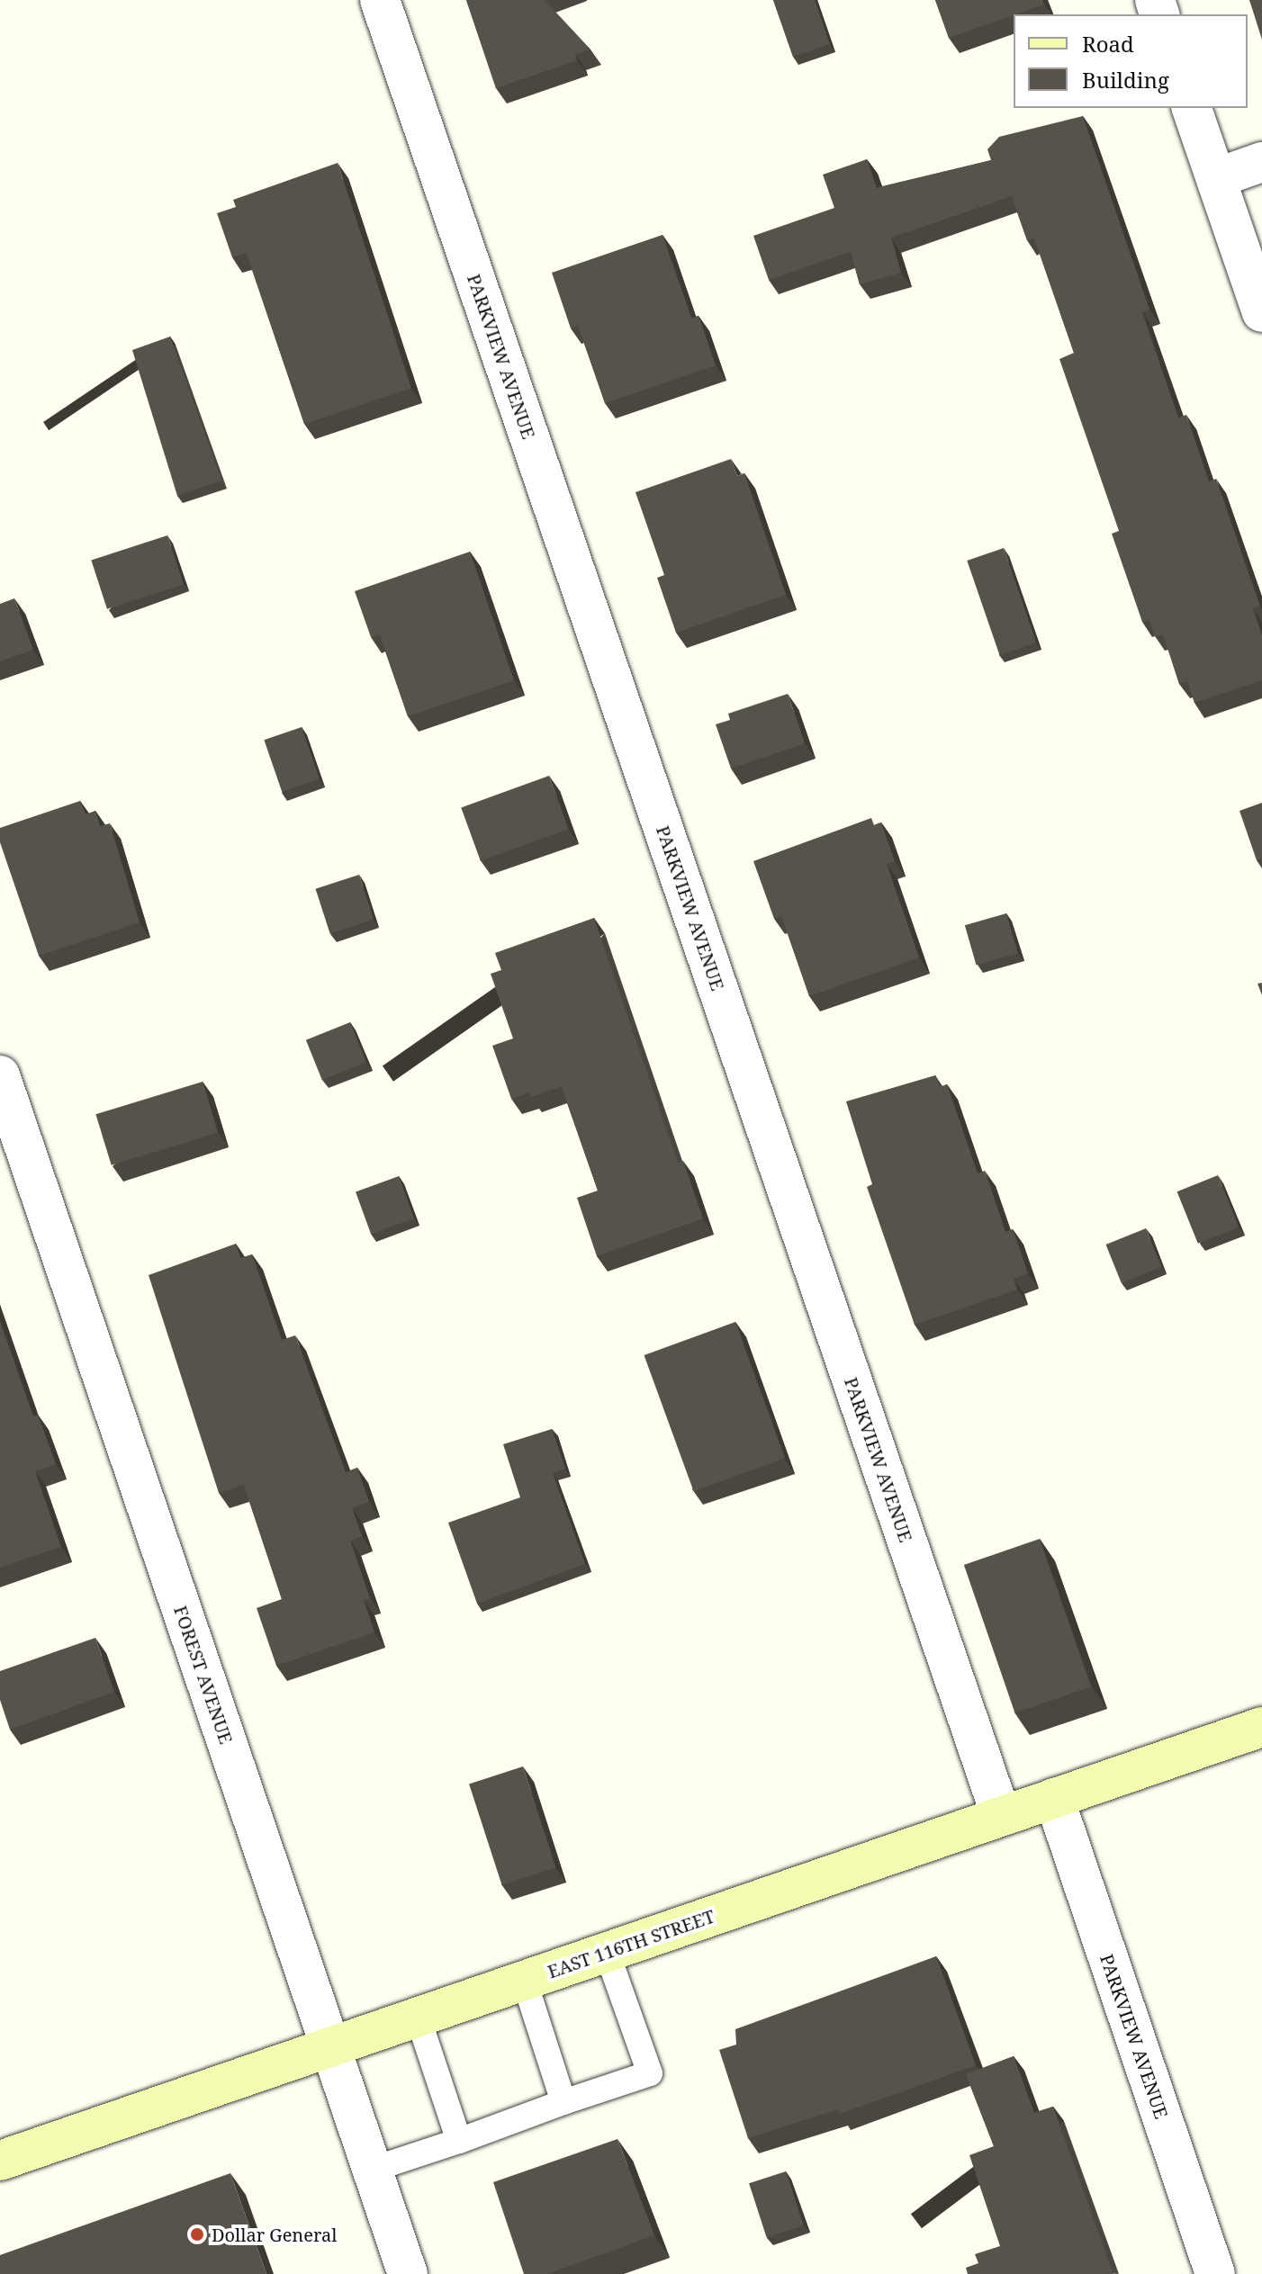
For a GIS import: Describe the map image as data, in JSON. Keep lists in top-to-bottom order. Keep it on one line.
{"streets":{"main road":["EAST 116TH STREET"],"street":["PARKVIEW AVENUE","FOREST AVENUE"]},"crossings":[["PARKVIEW AVENUE","EAST 116TH STREET"],["FOREST AVENUE","EAST 116TH STREET"]],"places":["Dollar General"],"legend":["Road","Building"]}
